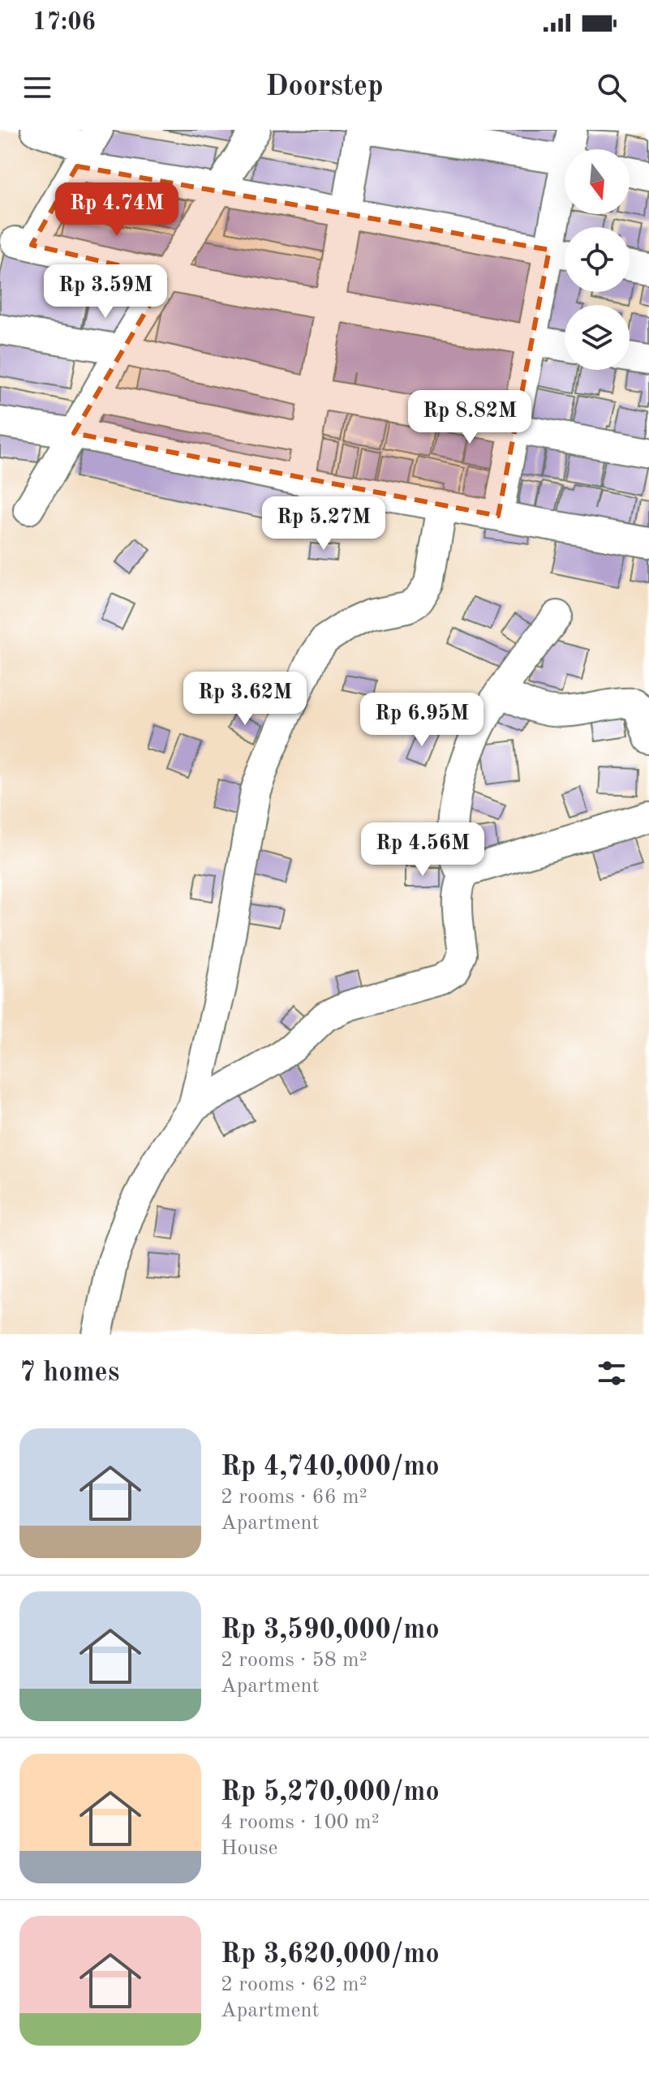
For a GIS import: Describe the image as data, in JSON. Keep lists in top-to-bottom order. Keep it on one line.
{"north":"bottom","page":{"status":"17:06","header":"Doorstep","price":["Rp 4.74M","Rp 3.59M","Rp 8.82M","Rp 5.27M","Rp 3.62M","Rp 6.95M","Rp 4.56M"],"heading":"7 homes","list":[{"name":"Rp 4,740,000/mo","note":"2 rooms · 66 m² · Apartment"},{"name":"Rp 3,590,000/mo","note":"2 rooms · 58 m² · Apartment"},{"name":"Rp 5,270,000/mo","note":"4 rooms · 100 m² · House"},{"name":"Rp 3,620,000/mo","note":"2 rooms · 62 m² · Apartment"}]}}
